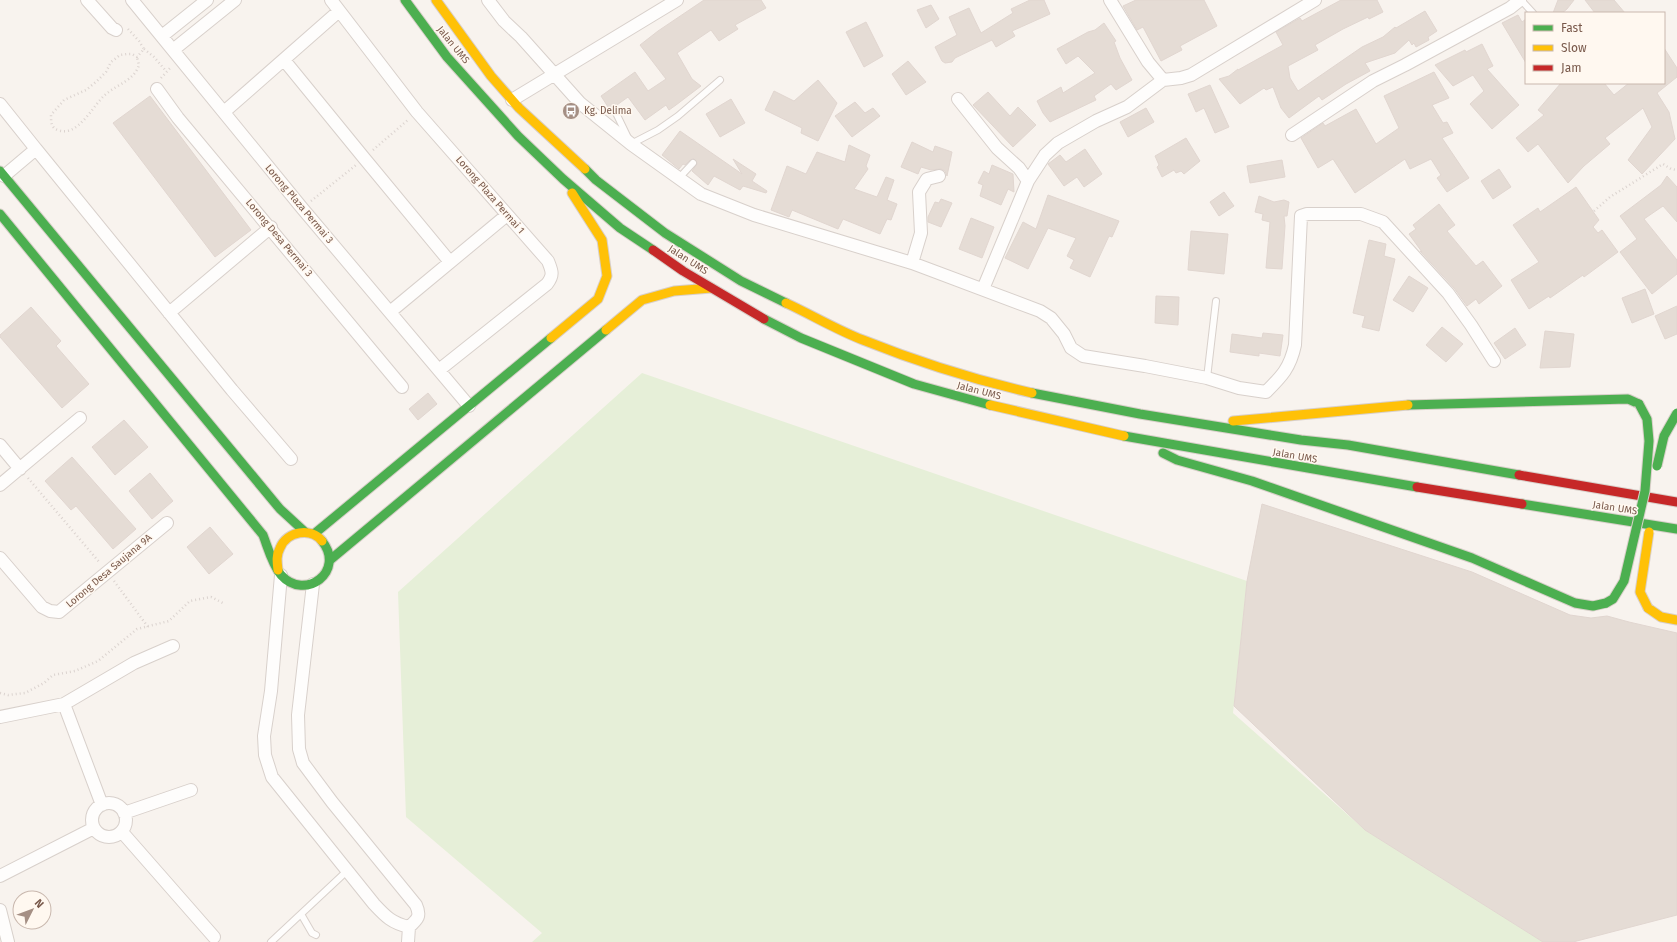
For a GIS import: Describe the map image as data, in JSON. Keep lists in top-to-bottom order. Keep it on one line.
{"streets":{"main road":["Jalan UMS"],"street":["Lorong Plaza Permai 1","Lorong Plaza Permai 3","Lorong Desa Permai 3","Lorong Desa Saujana 9A"]},"crossings":[["Lorong Plaza Permai 1","Lorong Plaza Permai 3"]],"places":{"bus stop":["Kg. Delima"]},"legend":["Fast","Slow","Jam"],"north":"top right"}
